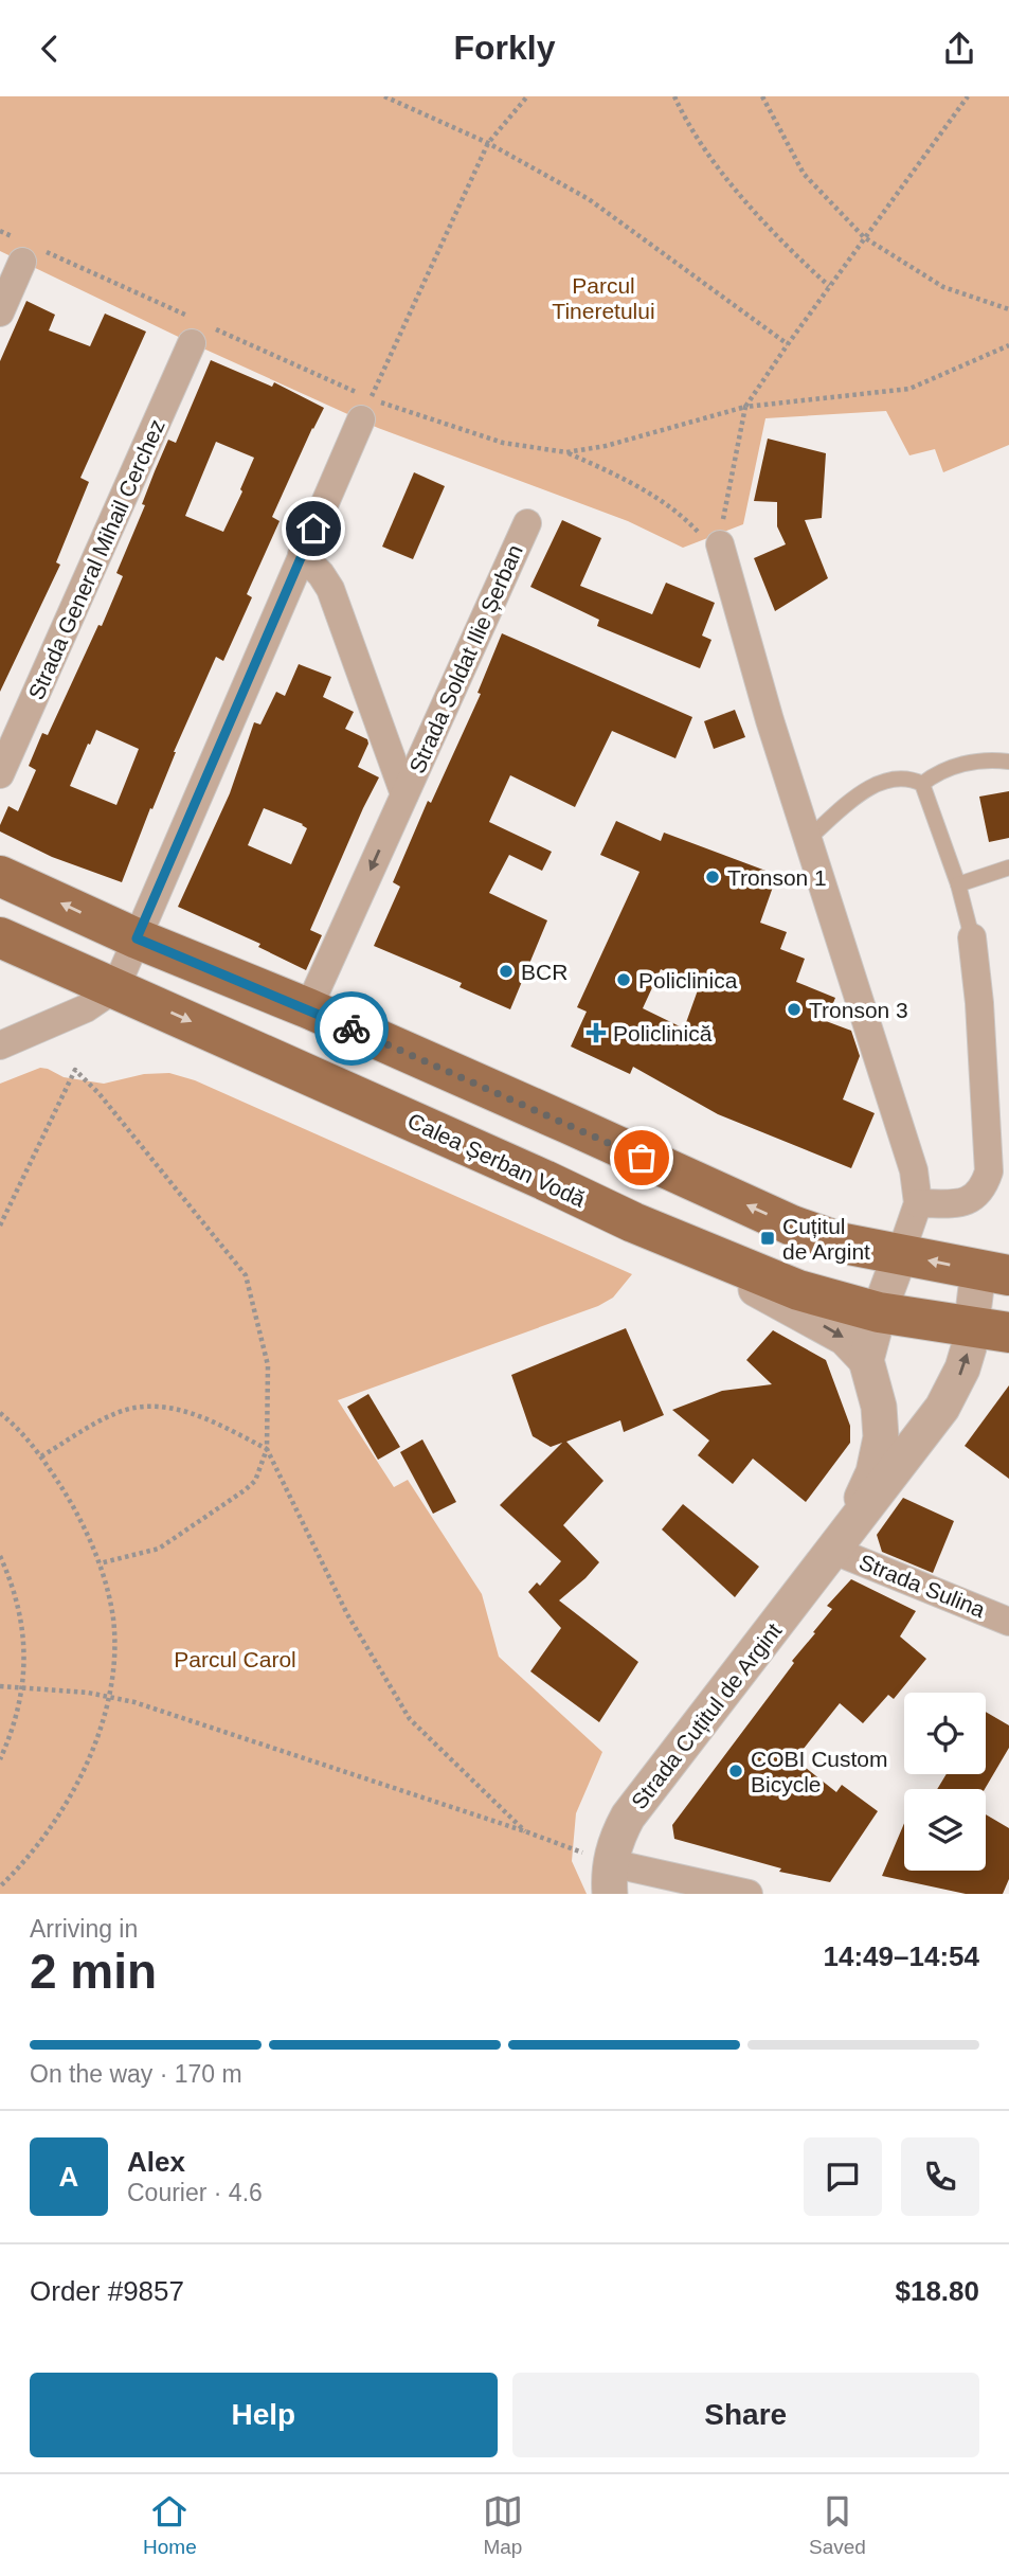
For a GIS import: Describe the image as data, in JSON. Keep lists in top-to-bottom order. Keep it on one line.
{"streets":{"main road":["Calea Șerban Vodă"],"street":["Strada General Mihail Cerchez","Strada Soldat Ilie Șerban","Strada Sulina","Strada Cuțitul de Argint"]},"crossings":[["Calea Șerban Vodă","Strada Cuțitul de Argint"],["Strada Sulina","Strada Cuțitul de Argint"]],"parks":["Parcul Tineretului","Parcul Carol"],"places":{"other":["Tronson 1","BCR","Policlinica","Tronson 3","COBI Custom Bicycle"],"health":["Policlinică"],"transit":["Cuțitul de Argint"]},"page":{"header":"Forkly","heading":["2 min","Arriving in","14:49–14:54"],"panel":["Alex","Courier · 4.6","Order #9857","$18.80"],"bar":"On the way · 170 m","round":"A","buttons":["Help","Share"],"tabs":["Home","Map","Saved"]}}
